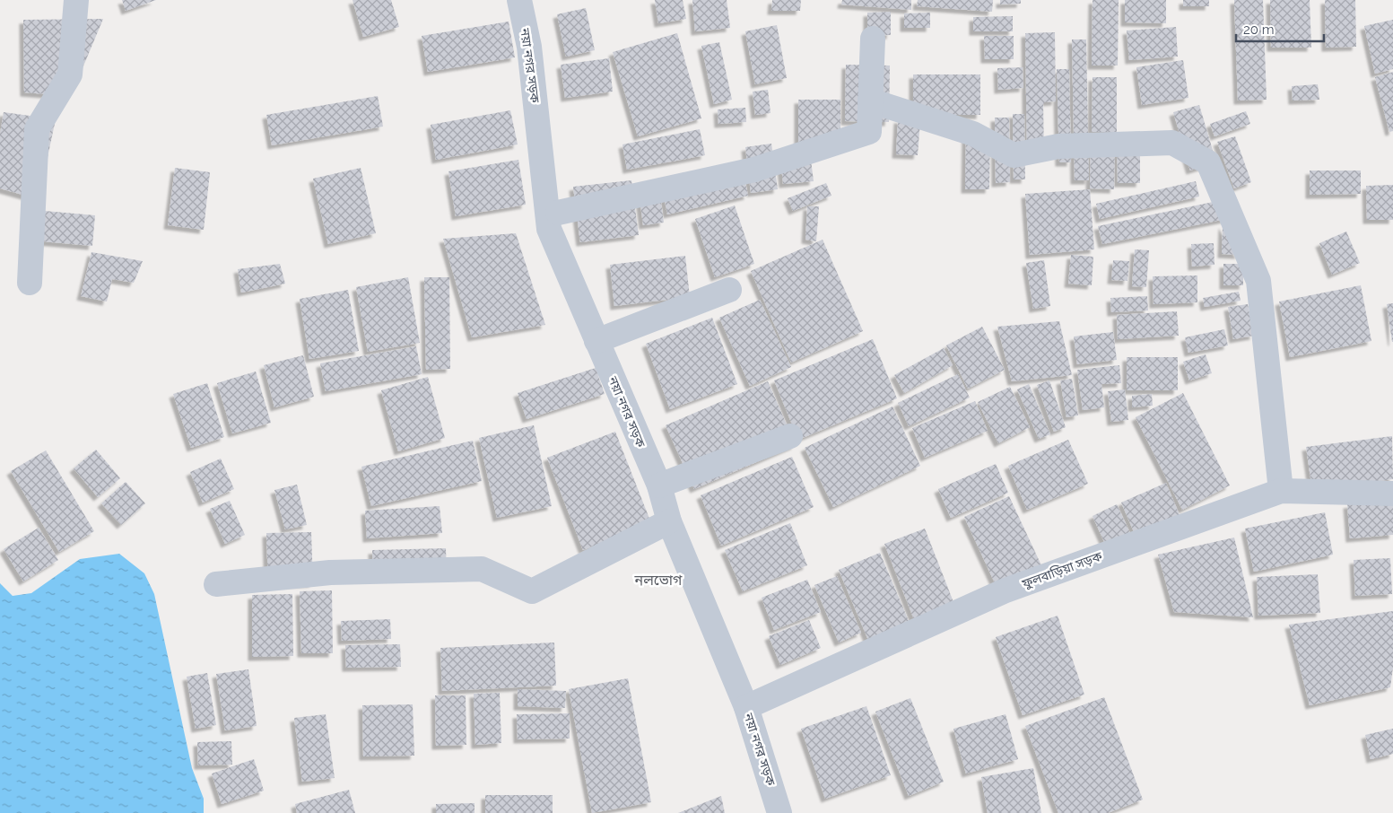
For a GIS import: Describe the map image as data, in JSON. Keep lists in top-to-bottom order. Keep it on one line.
{"streets":{"street":["নয়া নগর সড়ক","ফুলবাড়িয়া সড়ক"]},"crossings":[["নয়া নগর সড়ক","ফুলবাড়িয়া সড়ক"]],"districts":["নলভোগ"],"scale_bar":"20 m"}
